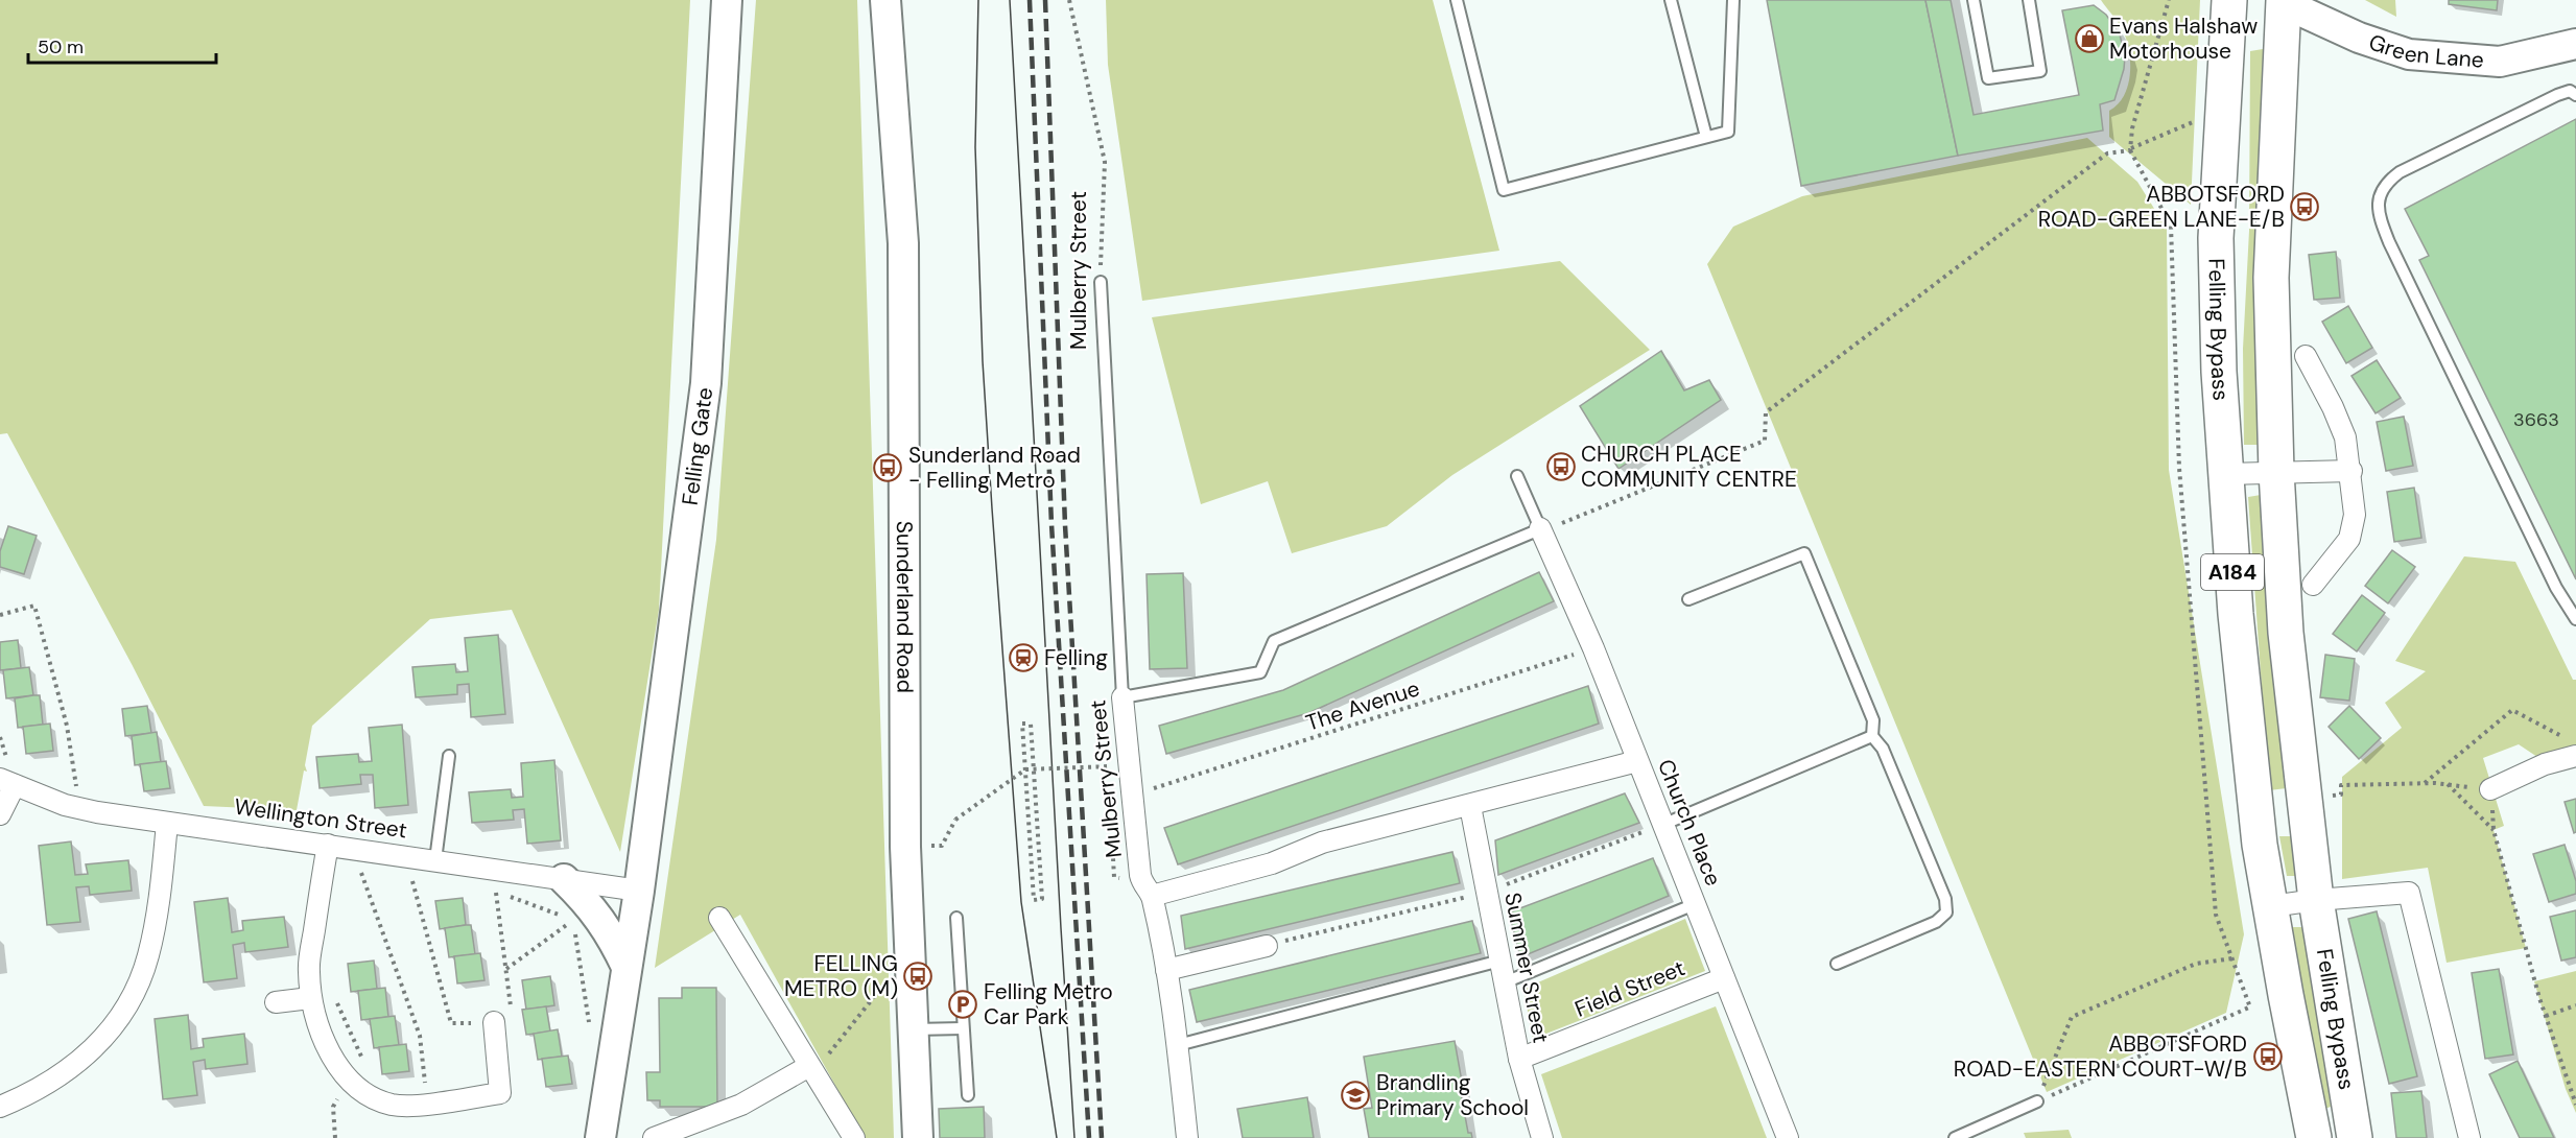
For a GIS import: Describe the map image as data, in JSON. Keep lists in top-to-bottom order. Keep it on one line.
{"streets":{"highway":["Felling Bypass","A184"],"street":["Green Lane","Mulberry Street","Felling Gate","Sunderland Road","Wellington Street","Church Place","Summer Street","Field Street"],"path":["The Avenue"]},"crossings":[["Green Lane","Felling Bypass"],["Felling Gate","Wellington Street"],["The Avenue","Church Place"],["Church Place","Field Street"],["Summer Street","Field Street"]],"places":{"shop":["Evans Halshaw Motorhouse"],"bus stop":["ABBOTSFORD ROAD-GREEN LANE-E/B","CHURCH PLACE COMMUNITY CENTRE","Sunderland Road - Felling Metro","FELLING METRO (M)","ABBOTSFORD ROAD-EASTERN COURT-W/B"],"station":["Felling"],"parking":["Felling Metro Car Park"],"school or university":["Brandling Primary School"]},"house_numbers":["3663"],"scale_bar":"50 m"}
